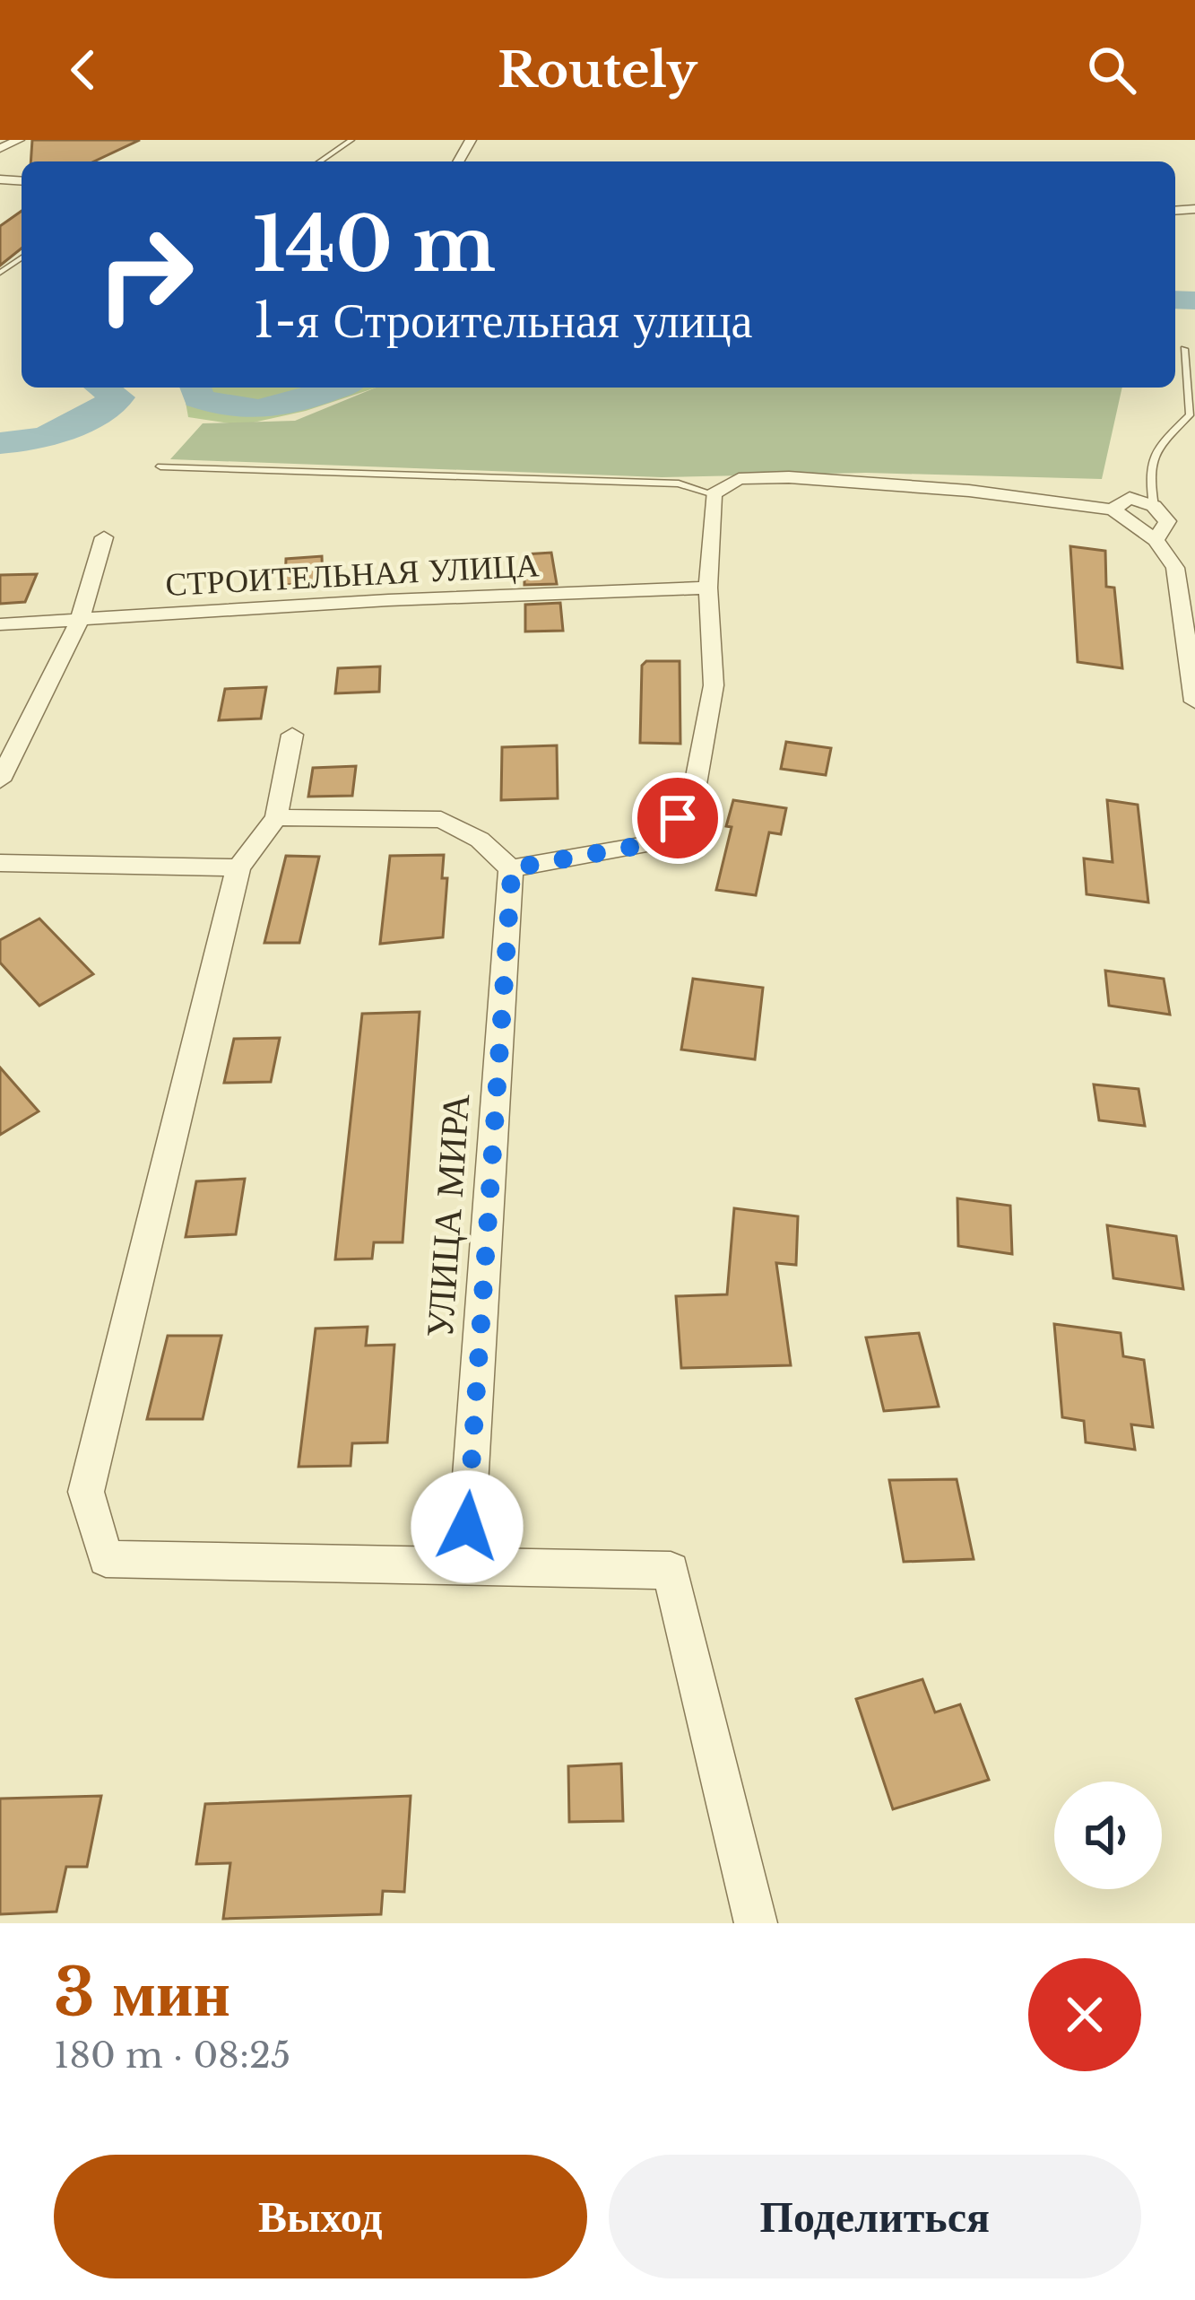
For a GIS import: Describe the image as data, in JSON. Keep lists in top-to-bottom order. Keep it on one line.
{"streets":{"street":["СТРОИТЕЛЬНАЯ УЛИЦА","УЛИЦА МИРА"]},"page":{"header":"Routely","turn":["140 m","1-я Строительная улица"],"heading":["3 мин","180 m · 08:25"],"buttons":["Выход","Поделиться"]}}
